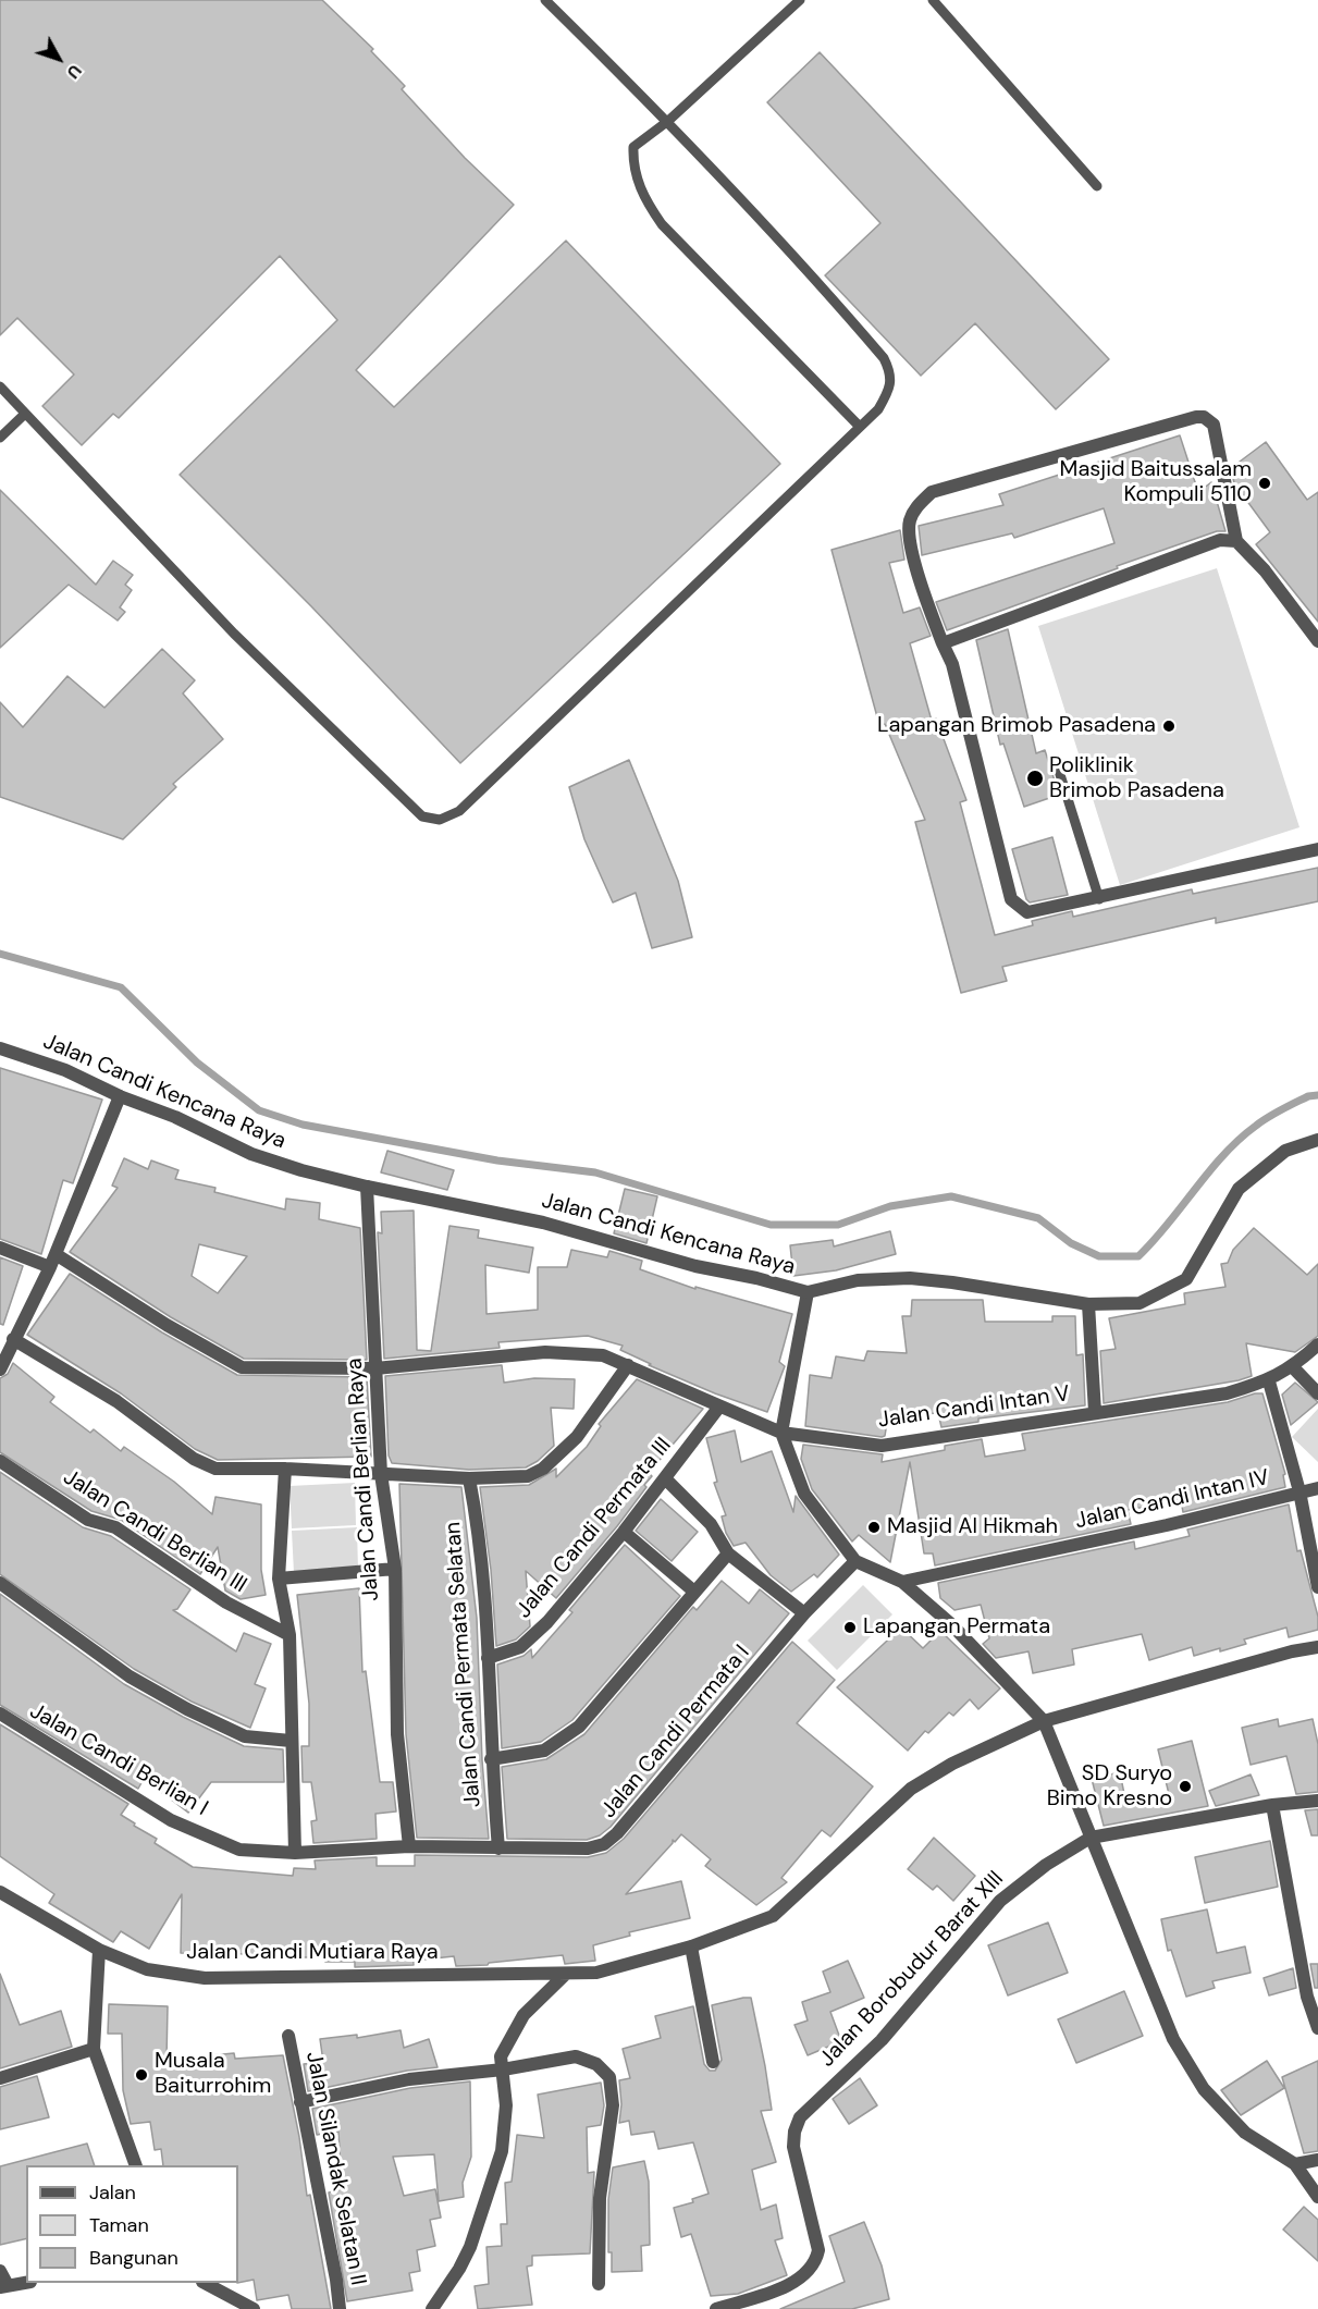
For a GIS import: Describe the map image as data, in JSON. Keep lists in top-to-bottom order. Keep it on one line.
{"streets":{"street":["Jalan Candi Kencana Raya","Jalan Candi Intan V","Jalan Candi Berlian Raya","Jalan Candi Intan IV","Jalan Candi Permata III","Jalan Candi Berlian III","Jalan Candi Permata Selatan","Jalan Candi Permata I","Jalan Candi Berlian I","Jalan Candi Mutiara Raya","Jalan Borobudur Barat XIII","Jalan Silandak Selatan II"]},"crossings":[["Jalan Candi Kencana Raya","Jalan Candi Intan V"],["Jalan Candi Kencana Raya","Jalan Candi Berlian Raya"],["Jalan Candi Intan V","Jalan Candi Berlian Raya"],["Jalan Candi Intan V","Jalan Candi Permata III"],["Jalan Candi Berlian Raya","Jalan Candi Permata I"],["Jalan Candi Permata III","Jalan Candi Permata Selatan"],["Jalan Candi Permata Selatan","Jalan Candi Permata I"],["Jalan Candi Permata I","Jalan Candi Berlian I"]],"places":["Masjid Baitussalam Kompuli 5110","Lapangan Brimob Pasadena","Poliklinik Brimob Pasadena","Masjid Al Hikmah","Lapangan Permata","SD Suryo Bimo Kresno","Musala Baiturrohim"],"legend":["Jalan","Taman","Bangunan"],"north":"bottom right"}
